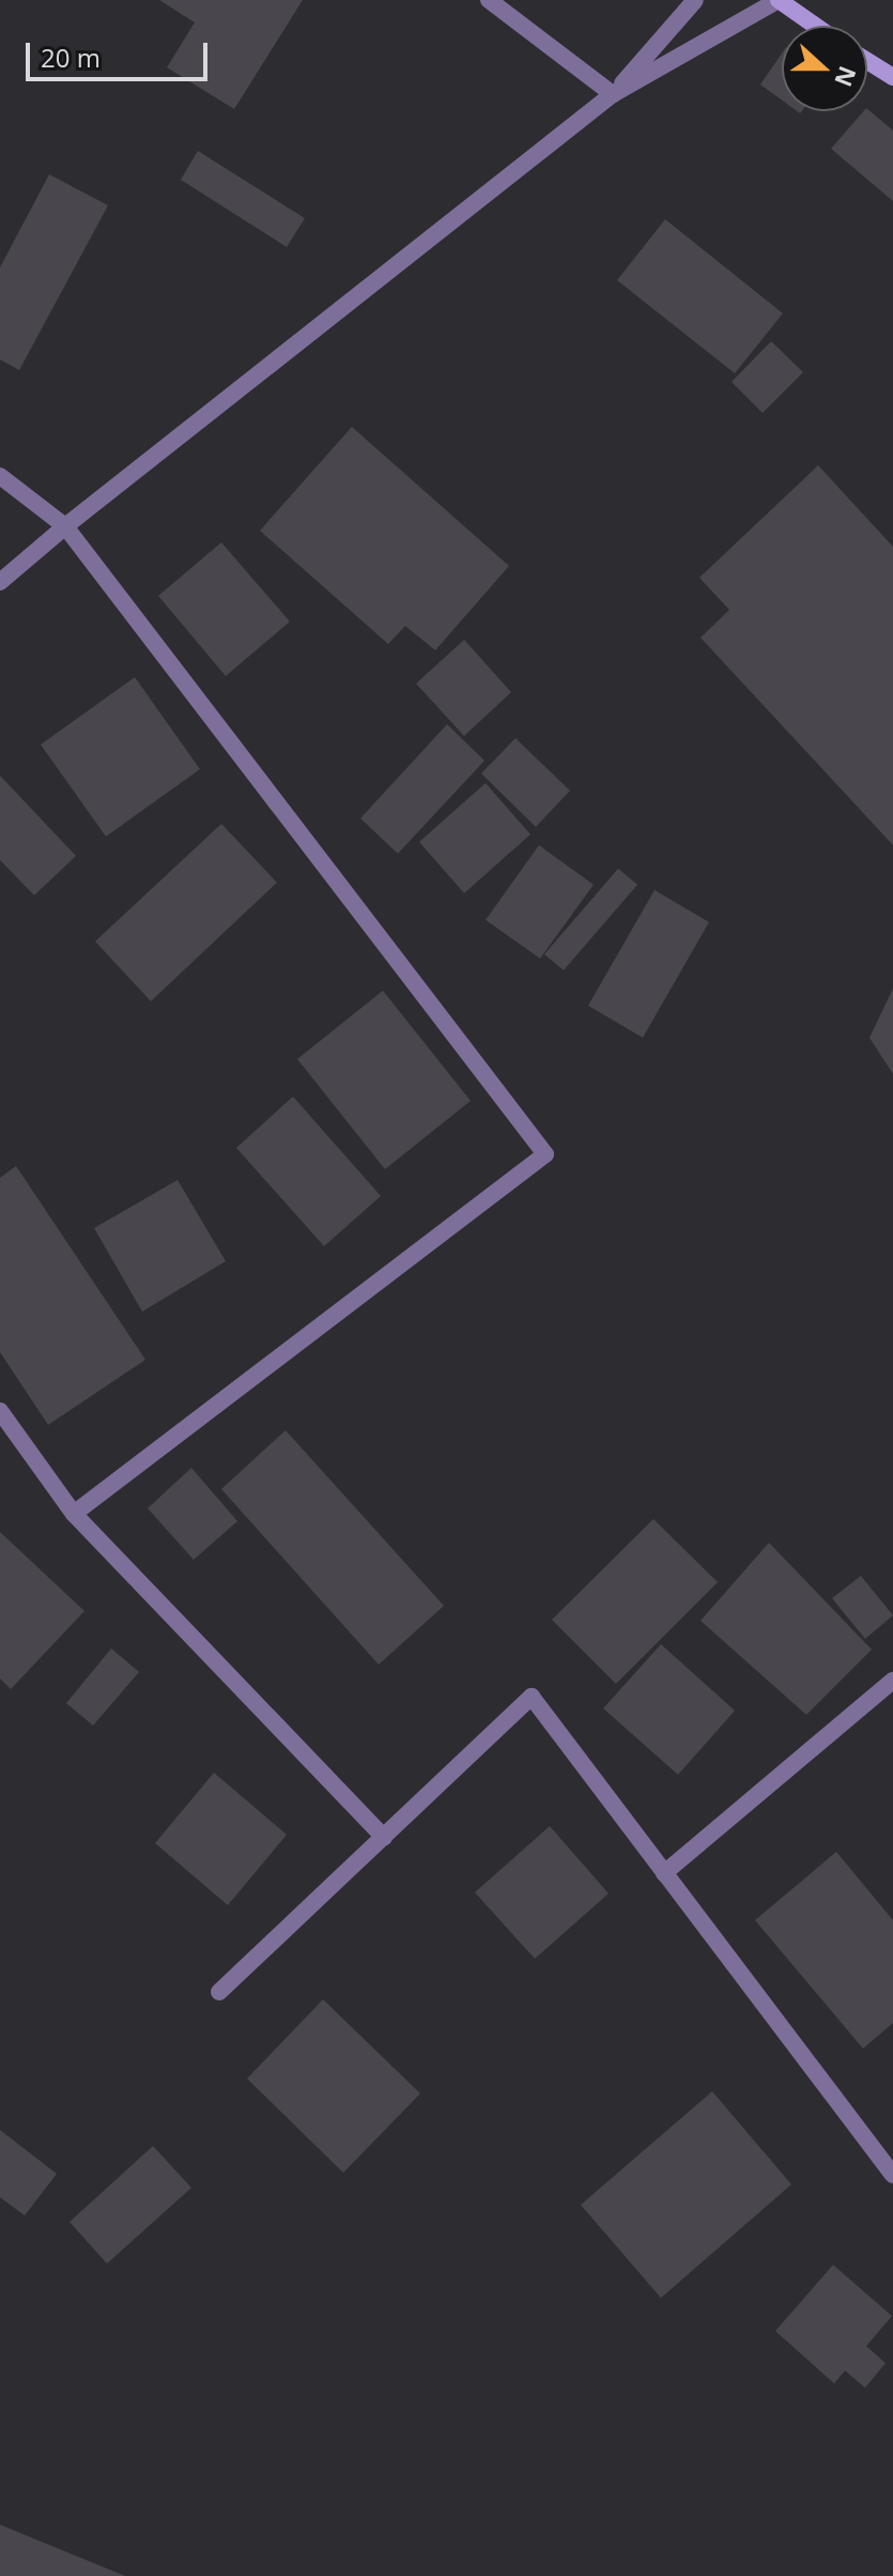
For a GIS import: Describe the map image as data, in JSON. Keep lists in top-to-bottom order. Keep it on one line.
{"scale_bar":"20 m","north":"right"}
